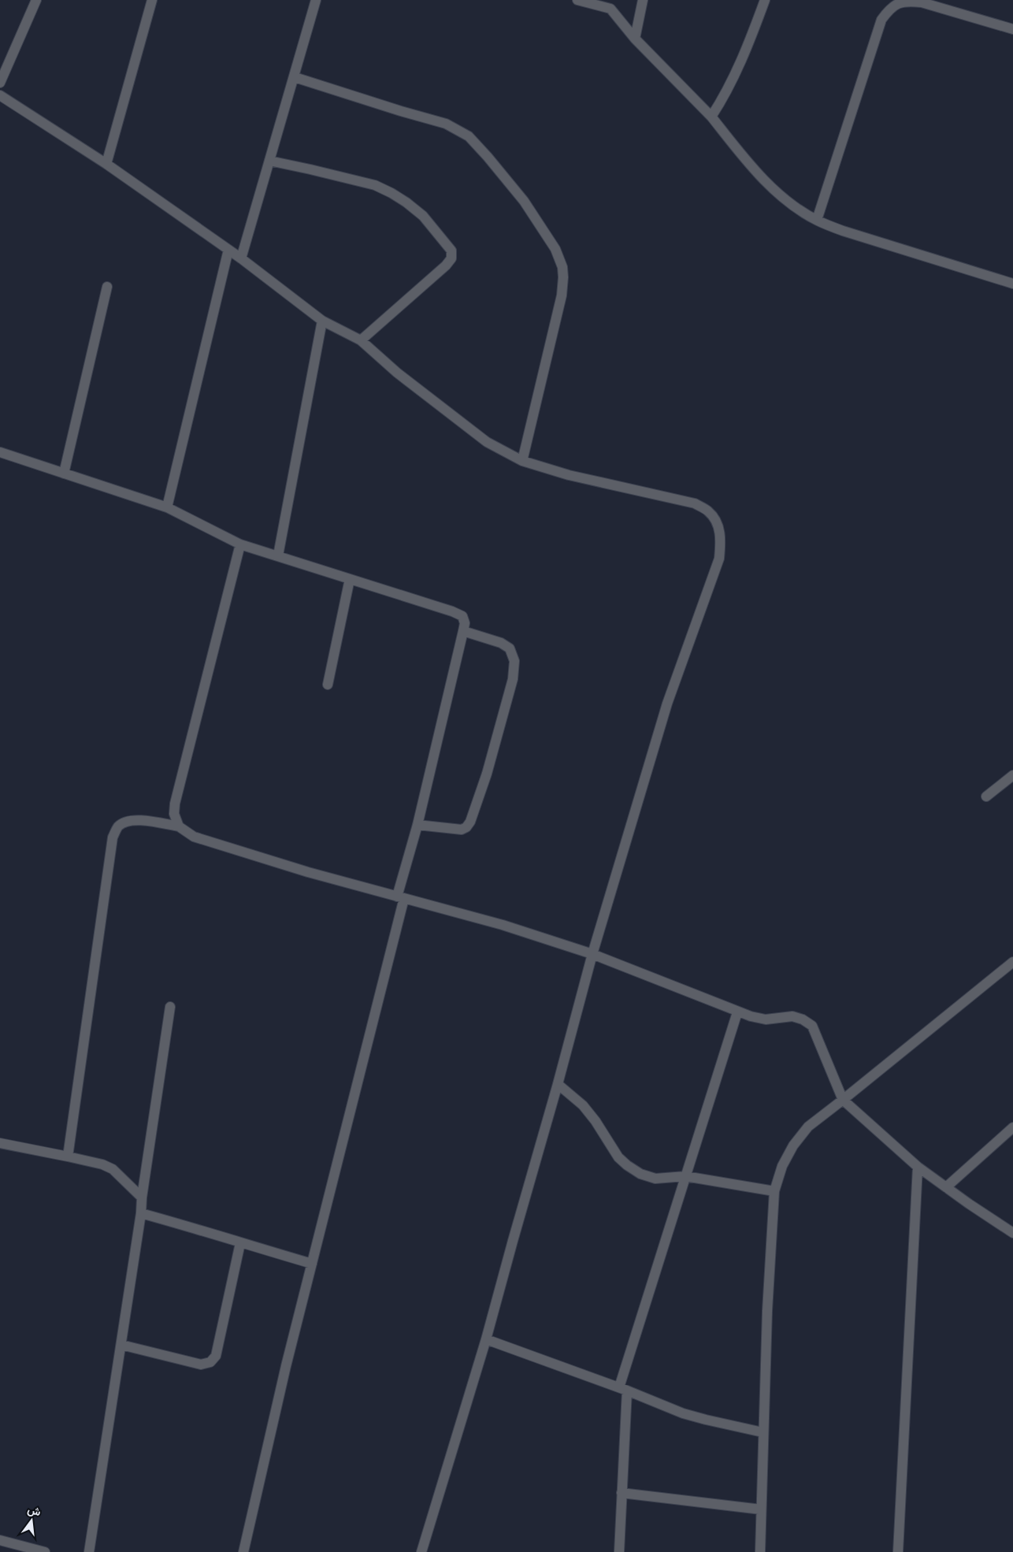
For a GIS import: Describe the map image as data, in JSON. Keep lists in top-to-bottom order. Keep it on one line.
{"north":"top"}
